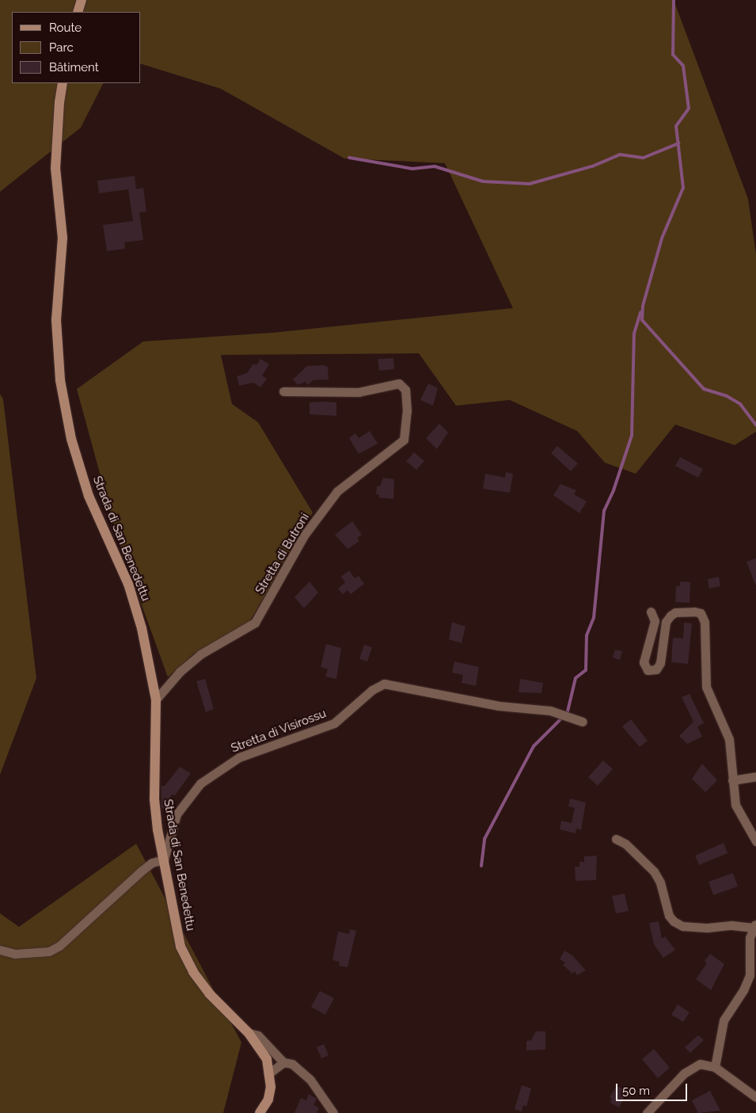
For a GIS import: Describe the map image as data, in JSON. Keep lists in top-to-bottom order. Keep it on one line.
{"streets":{"street":["Strada di San Benedettu","Stretta di Butroni","Stretta di Visirossu"]},"crossings":[["Strada di San Benedettu","Stretta di Butroni"],["Strada di San Benedettu","Stretta di Visirossu"]],"legend":["Route","Parc","Bâtiment"],"scale_bar":"50 m"}
